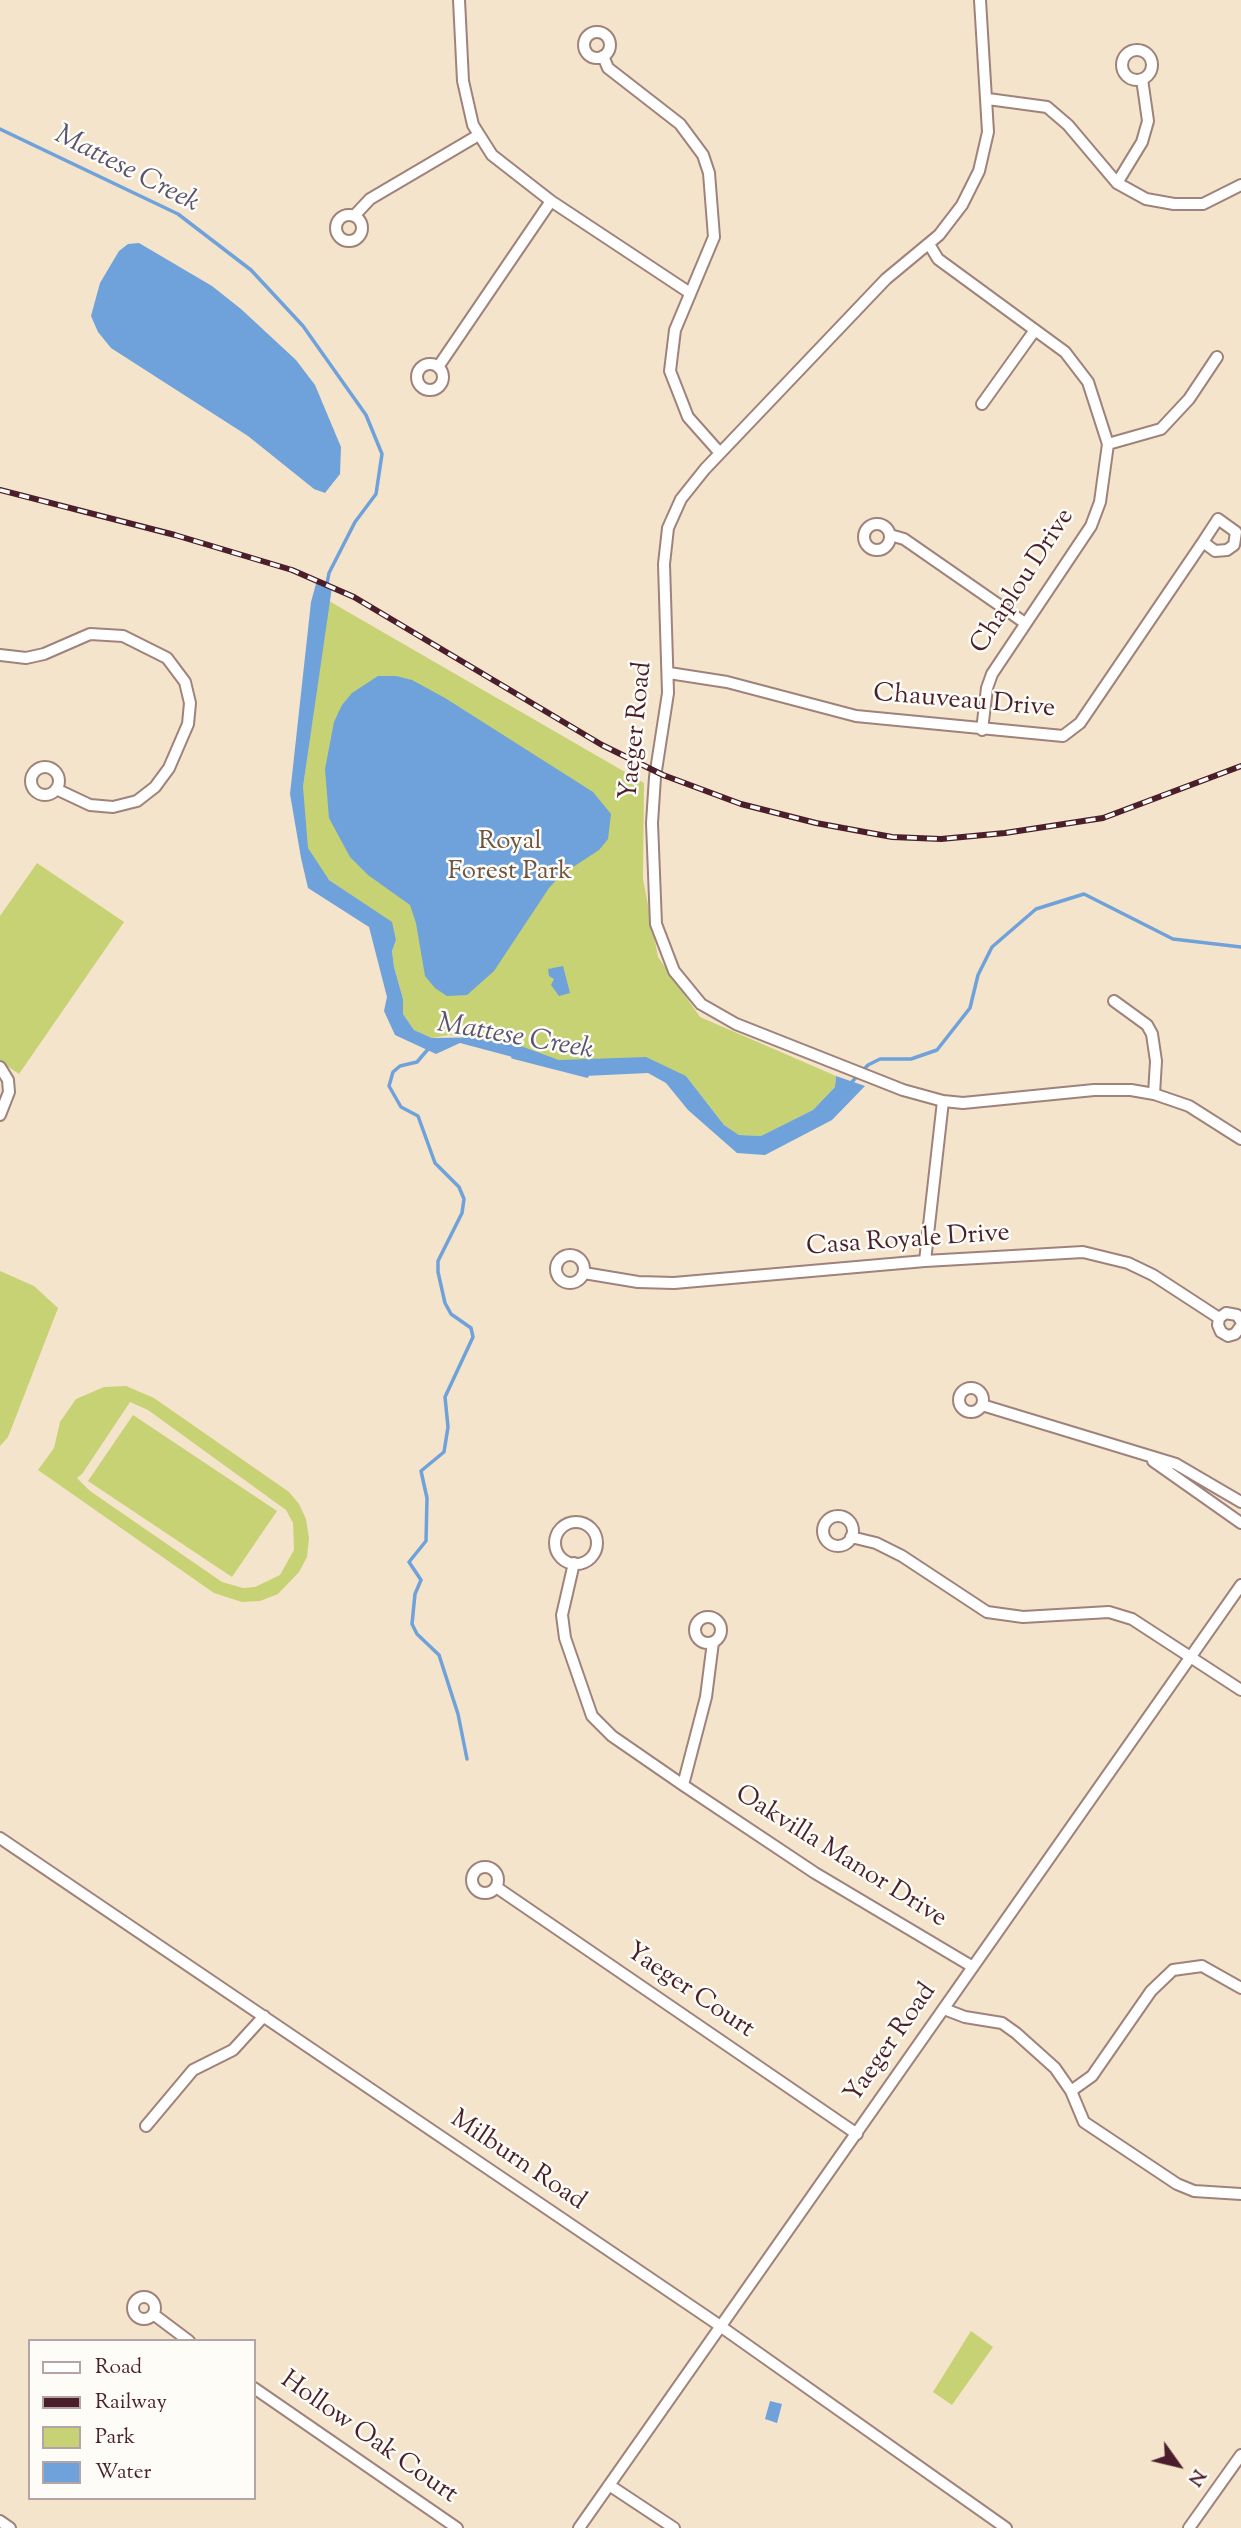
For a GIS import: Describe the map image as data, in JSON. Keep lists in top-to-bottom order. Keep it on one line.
{"streets":{"street":["Chaplou Drive","Chauveau Drive","Yaeger Road","Casa Royale Drive","Oakvilla Manor Drive","Yaeger Court","Milburn Road","Hollow Oak Court"]},"crossings":[["Chaplou Drive","Chauveau Drive"],["Chaplou Drive","Yaeger Road"],["Chauveau Drive","Yaeger Road"],["Yaeger Road","Oakvilla Manor Drive"],["Yaeger Road","Yaeger Court"],["Yaeger Road","Milburn Road"]],"water":["Mattese Creek"],"parks":["Royal Forest Park"],"legend":["Road","Railway","Park","Water"],"north":"bottom right"}
